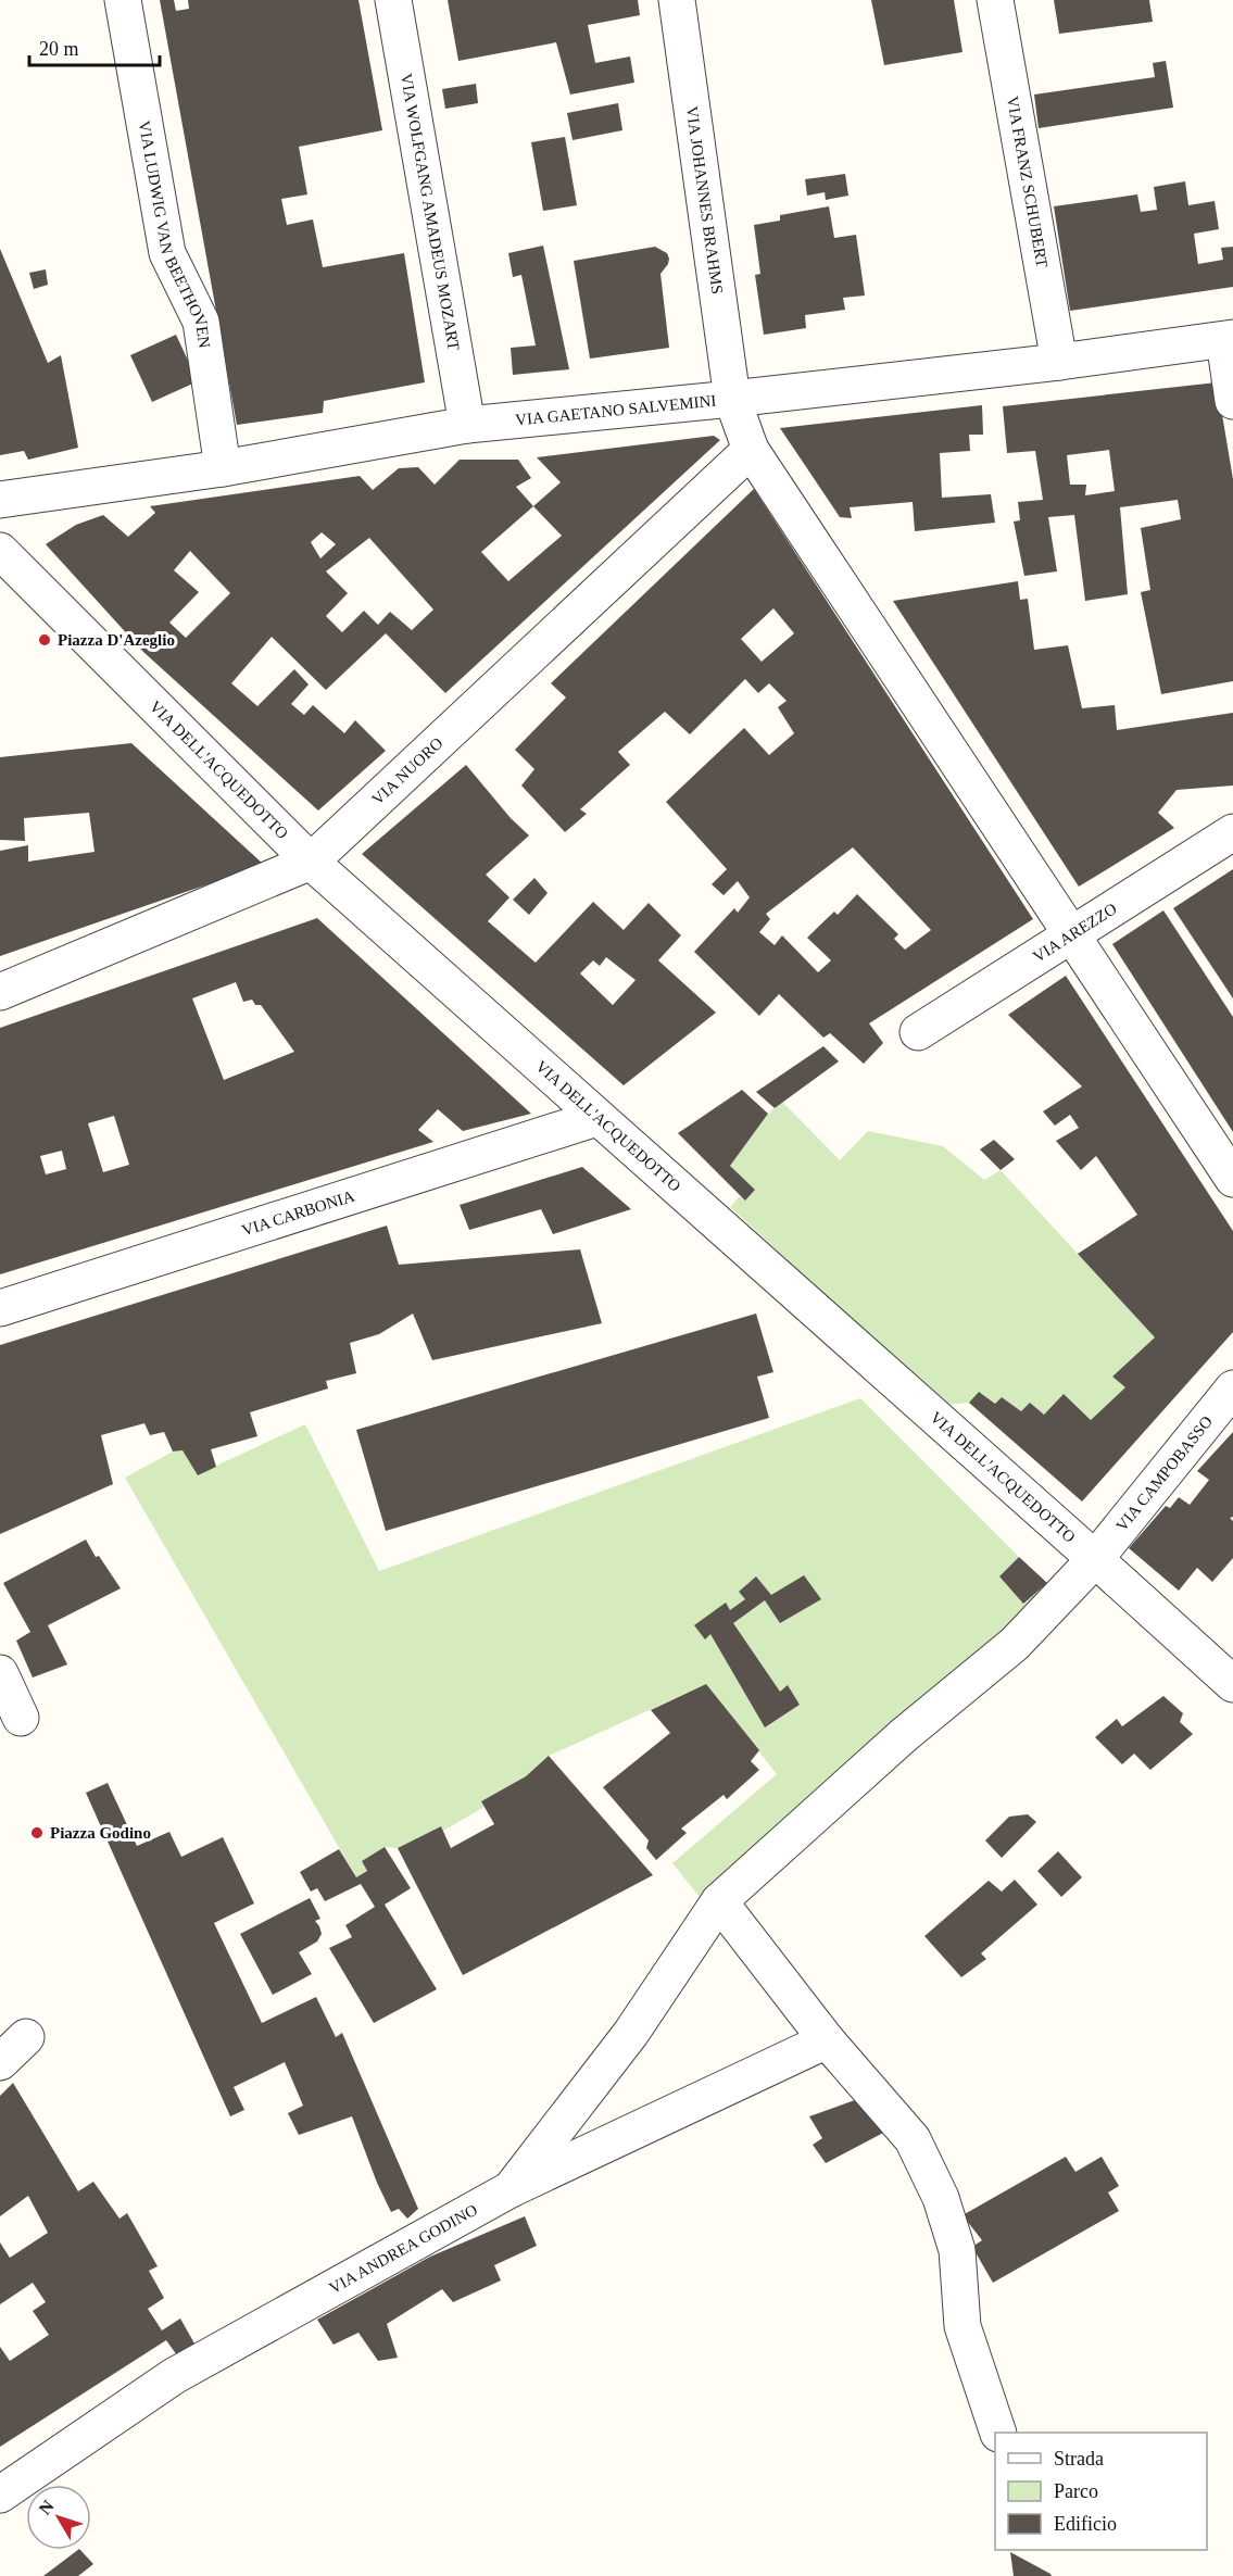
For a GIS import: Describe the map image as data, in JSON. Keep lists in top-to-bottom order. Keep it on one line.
{"streets":{"street":["VIA FRANZ SCHUBERT","VIA JOHANNES BRAHMS","VIA WOLFGANG AMADEUS MOZART","VIA LUDWIG VAN BEETHOVEN","VIA GAETANO SALVEMINI","VIA DELL'ACQUEDOTTO","VIA NUORO","VIA AREZZO","VIA CARBONIA","VIA CAMPOBASSO","VIA ANDREA GODINO"]},"crossings":[["VIA FRANZ SCHUBERT","VIA GAETANO SALVEMINI"],["VIA JOHANNES BRAHMS","VIA GAETANO SALVEMINI"],["VIA JOHANNES BRAHMS","VIA NUORO"],["VIA JOHANNES BRAHMS","VIA AREZZO"],["VIA WOLFGANG AMADEUS MOZART","VIA GAETANO SALVEMINI"],["VIA LUDWIG VAN BEETHOVEN","VIA GAETANO SALVEMINI"],["VIA DELL'ACQUEDOTTO","VIA NUORO"],["VIA DELL'ACQUEDOTTO","VIA CARBONIA"],["VIA DELL'ACQUEDOTTO","VIA CAMPOBASSO"],["VIA CAMPOBASSO","VIA ANDREA GODINO"]],"places":["Piazza D'Azeglio","Piazza Godino"],"legend":["Strada","Parco","Edificio"],"scale_bar":"20 m","north":"top left"}
